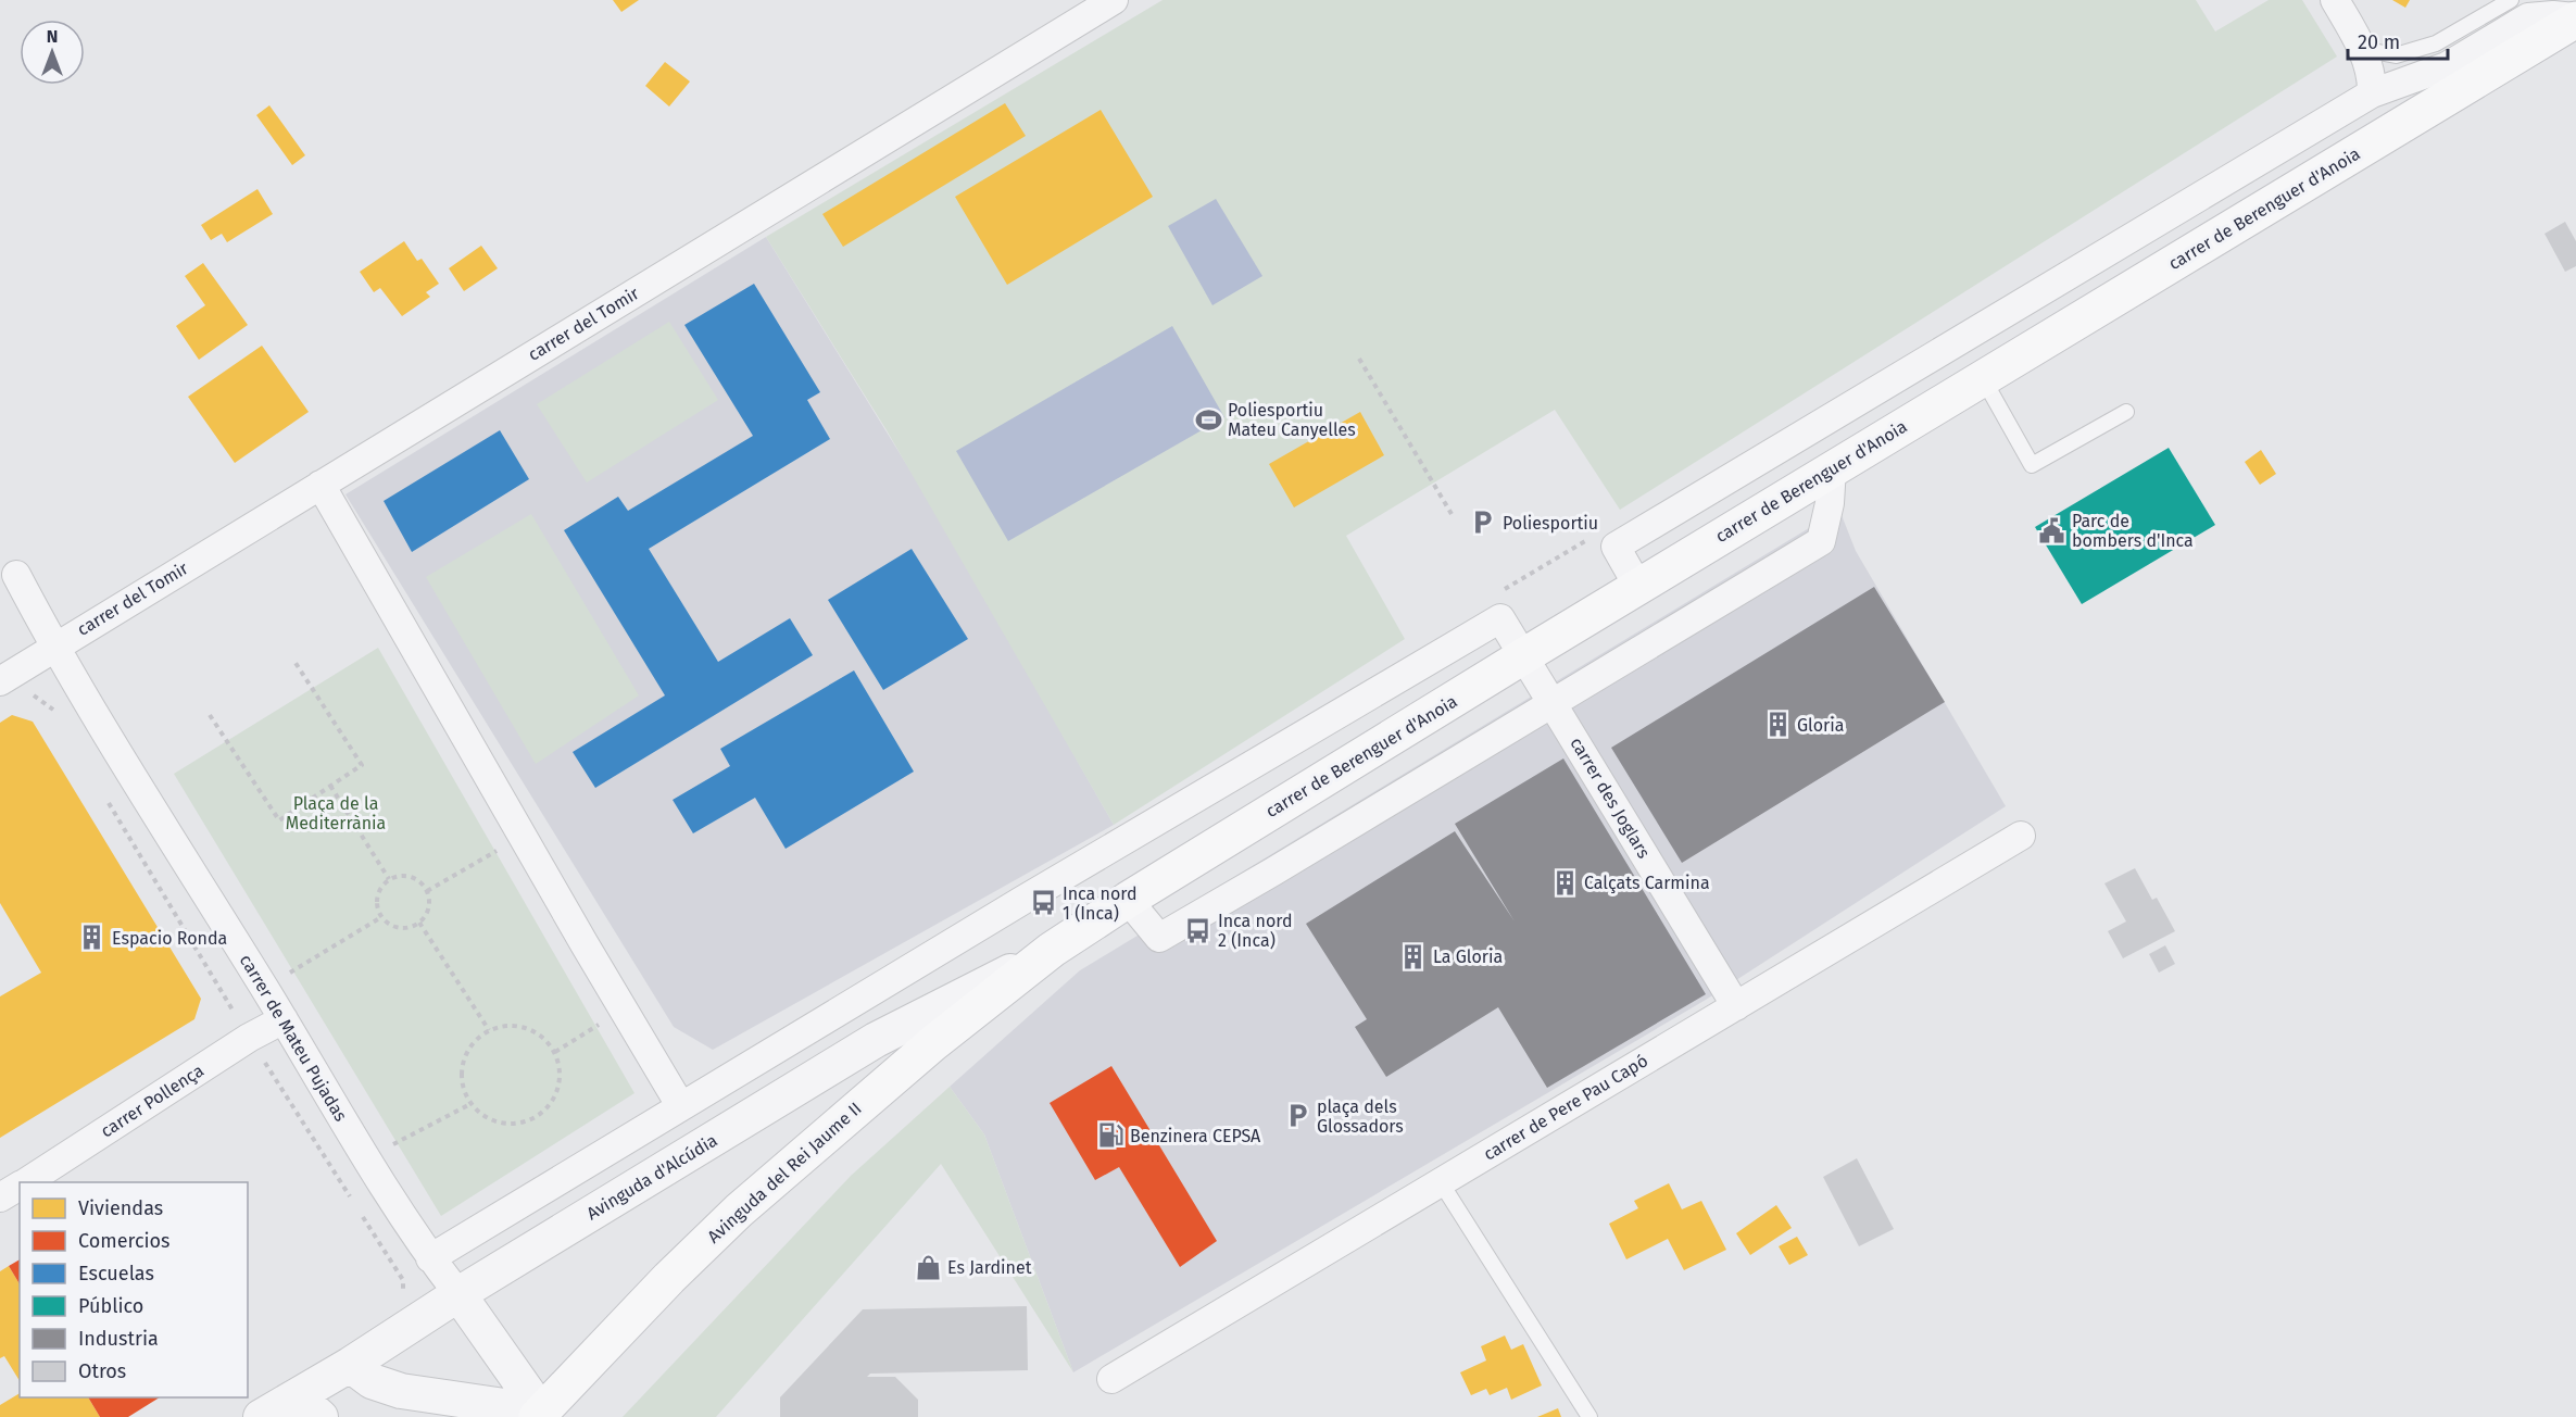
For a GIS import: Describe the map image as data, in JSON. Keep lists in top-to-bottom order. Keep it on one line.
{"streets":{"main road":["carrer de Berenguer d'Anoia","Avinguda del Rei Jaume II"],"street":["carrer del Tomir","carrer des Joglars","carrer de Mateu Pujadas","carrer Pollença","carrer de Pere Pau Capó","Avinguda d'Alcúdia"]},"crossings":[["carrer de Berenguer d'Anoia","carrer des Joglars"],["carrer de Berenguer d'Anoia","Avinguda del Rei Jaume II"],["carrer de Berenguer d'Anoia","Avinguda d'Alcúdia"],["carrer del Tomir","carrer de Mateu Pujadas"],["carrer des Joglars","carrer de Pere Pau Capó"],["carrer de Mateu Pujadas","carrer Pollença"],["carrer de Mateu Pujadas","Avinguda d'Alcúdia"],["Avinguda del Rei Jaume II","Avinguda d'Alcúdia"]],"parks":["Plaça de la Mediterrània"],"places":{"sports":["Poliesportiu Mateu Canyelles"],"parking":["Poliesportiu","plaça dels Glossadors"],"public building":["Parc de bombers d'Inca"],"building":["Gloria","Calçats Carmina","Espacio Ronda","La Gloria"],"bus stop":["Inca nord 1 (Inca)","Inca nord 2 (Inca)"],"fuel station":["Benzinera CEPSA"],"shop":["Es Jardinet"]},"legend":["Viviendas","Comercios","Escuelas","Público","Industria","Otros"],"scale_bar":"20 m","north":"top"}
